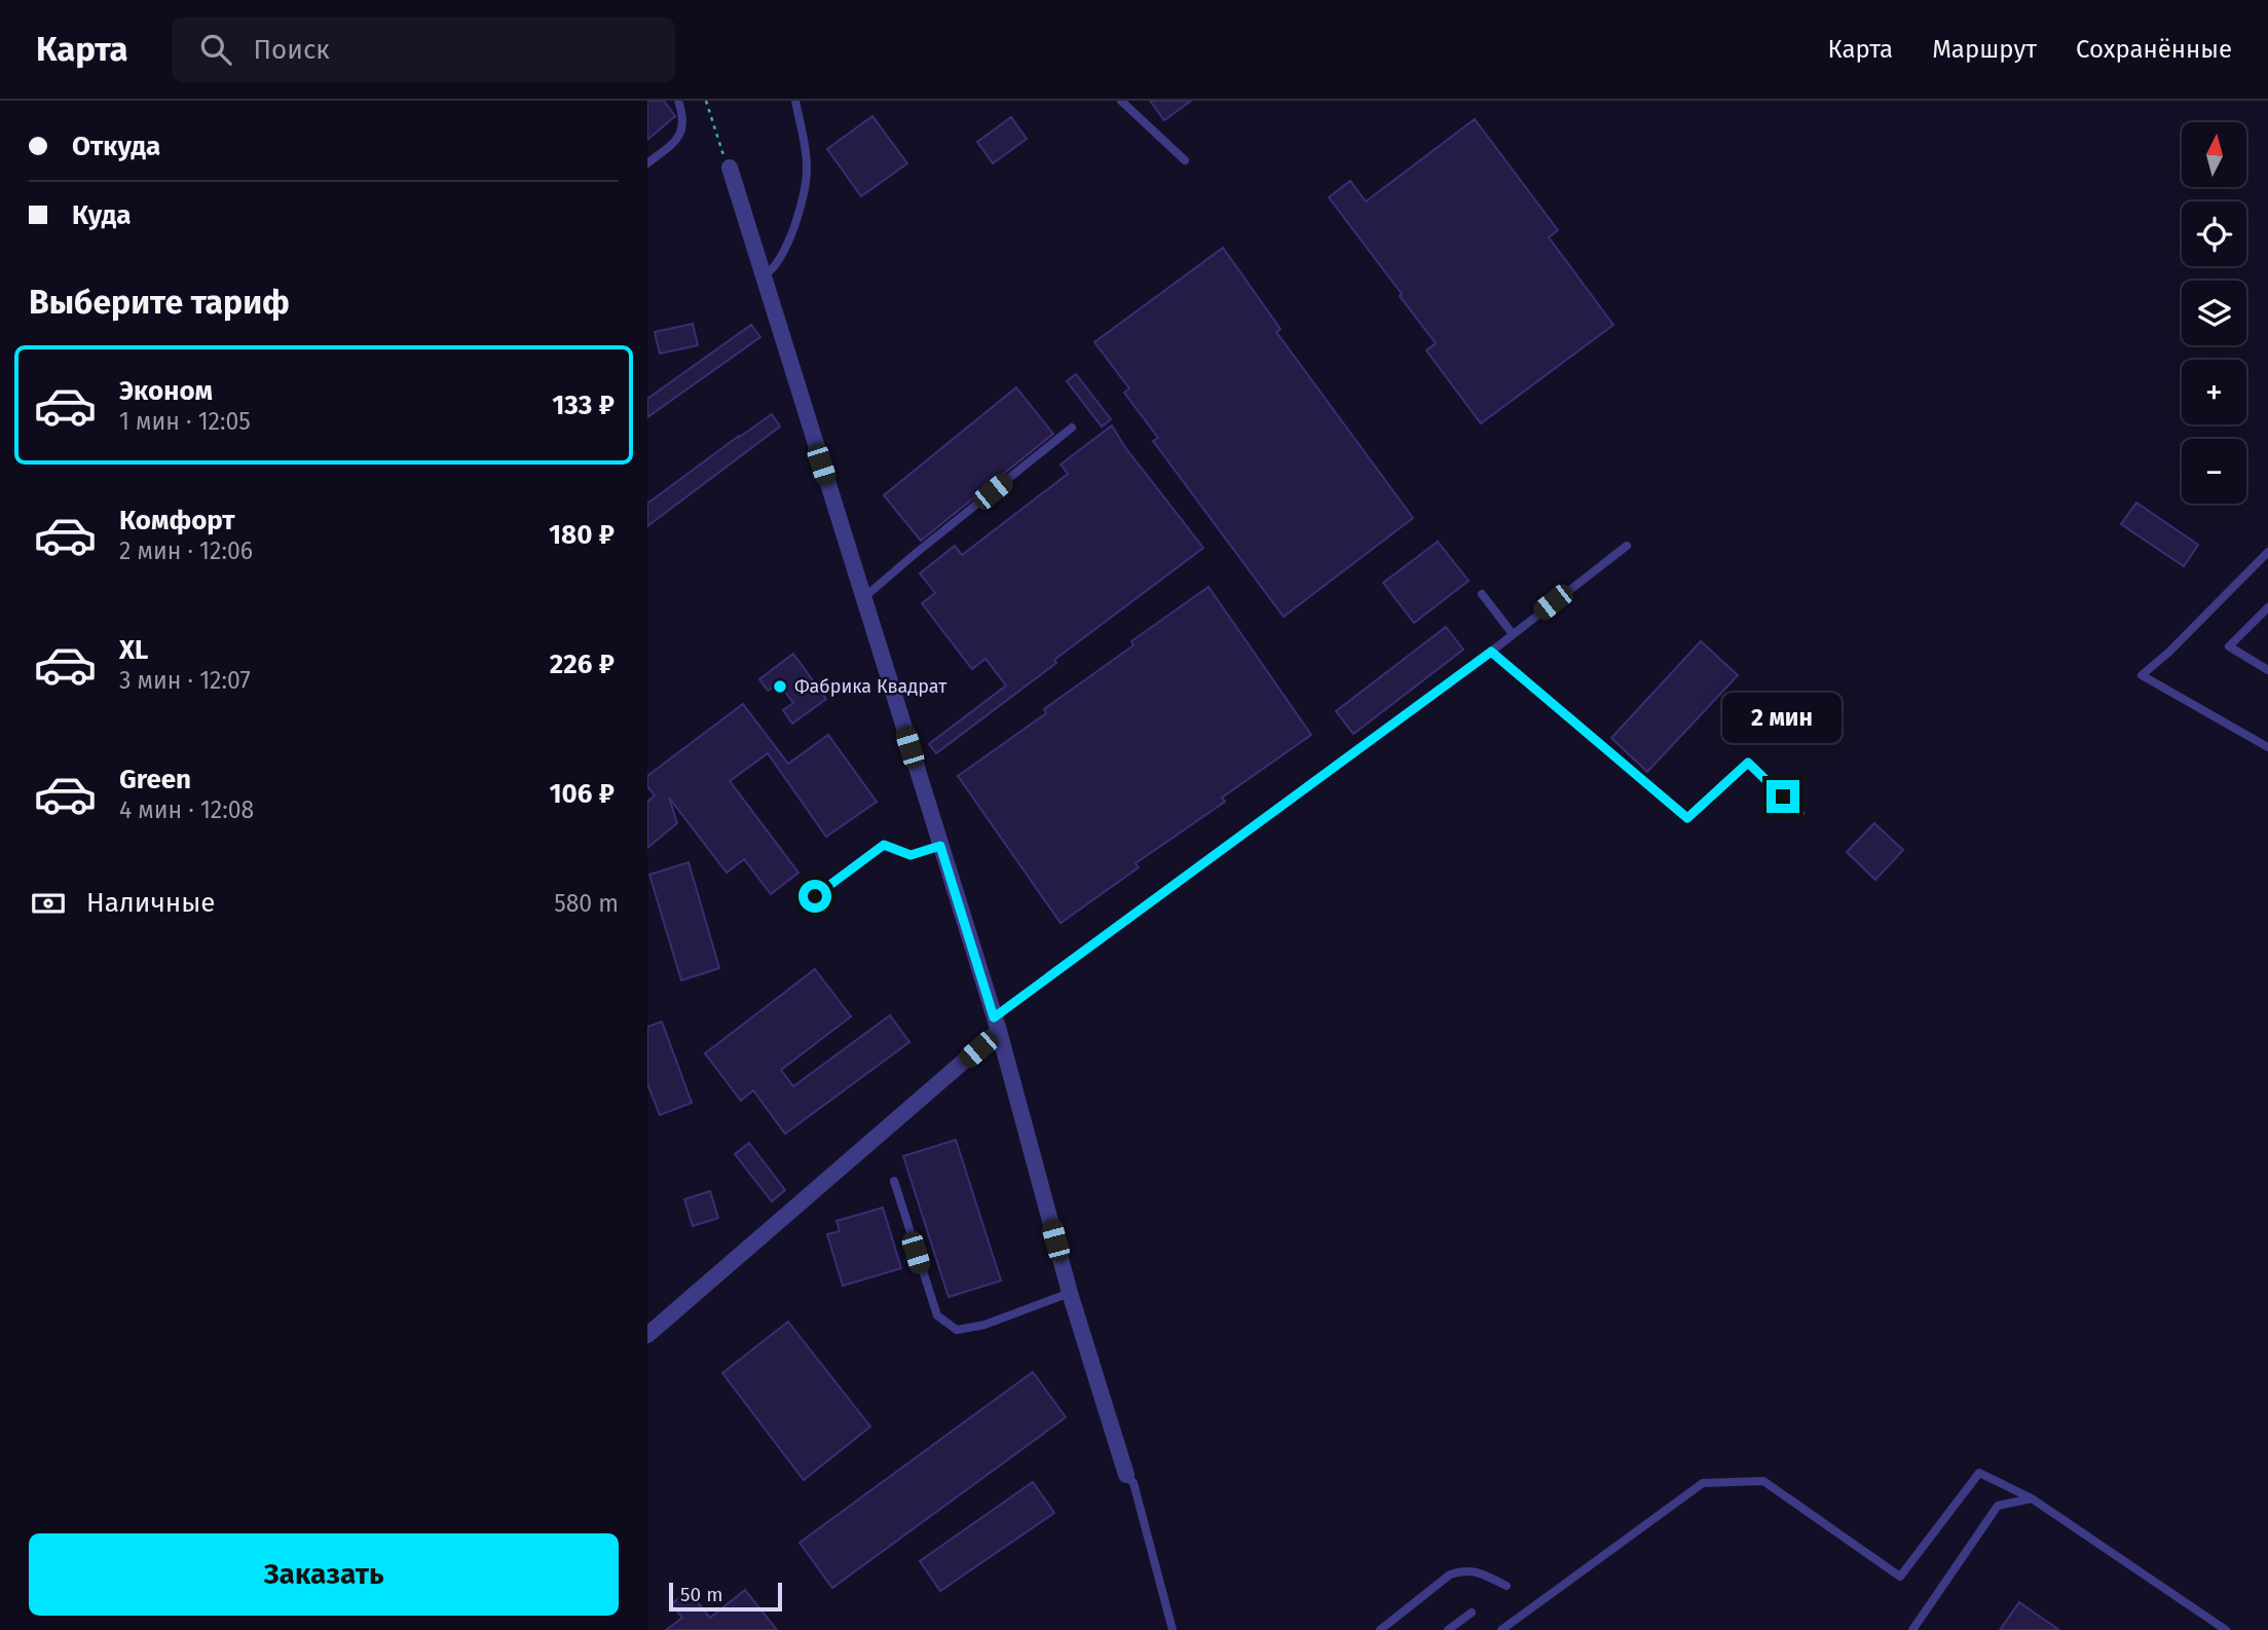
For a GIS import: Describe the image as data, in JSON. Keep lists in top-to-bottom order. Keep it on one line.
{"places":["Фабрика Квадрат"],"scale_bar":"50 m","north":"top","page":{"header":"Карта","search":"Поиск","nav":["Карта","Маршрут","Сохранённые"],"banner":["Откуда","Куда"],"map_buttons":["+","−"],"heading":"Выберите тариф","list":[{"name":"Эконом","note":"1 мин · 12:05","value":"133 ₽"},{"name":"Комфорт","note":"2 мин · 12:06","value":"180 ₽"},{"name":"XL","note":"3 мин · 12:07","value":"226 ₽"},{"name":"Green","note":"4 мин · 12:08","value":"106 ₽"}],"bubble":"2 мин","pay":["Наличные","580 m"],"buttons":"Заказать","scale":"50 m"}}
